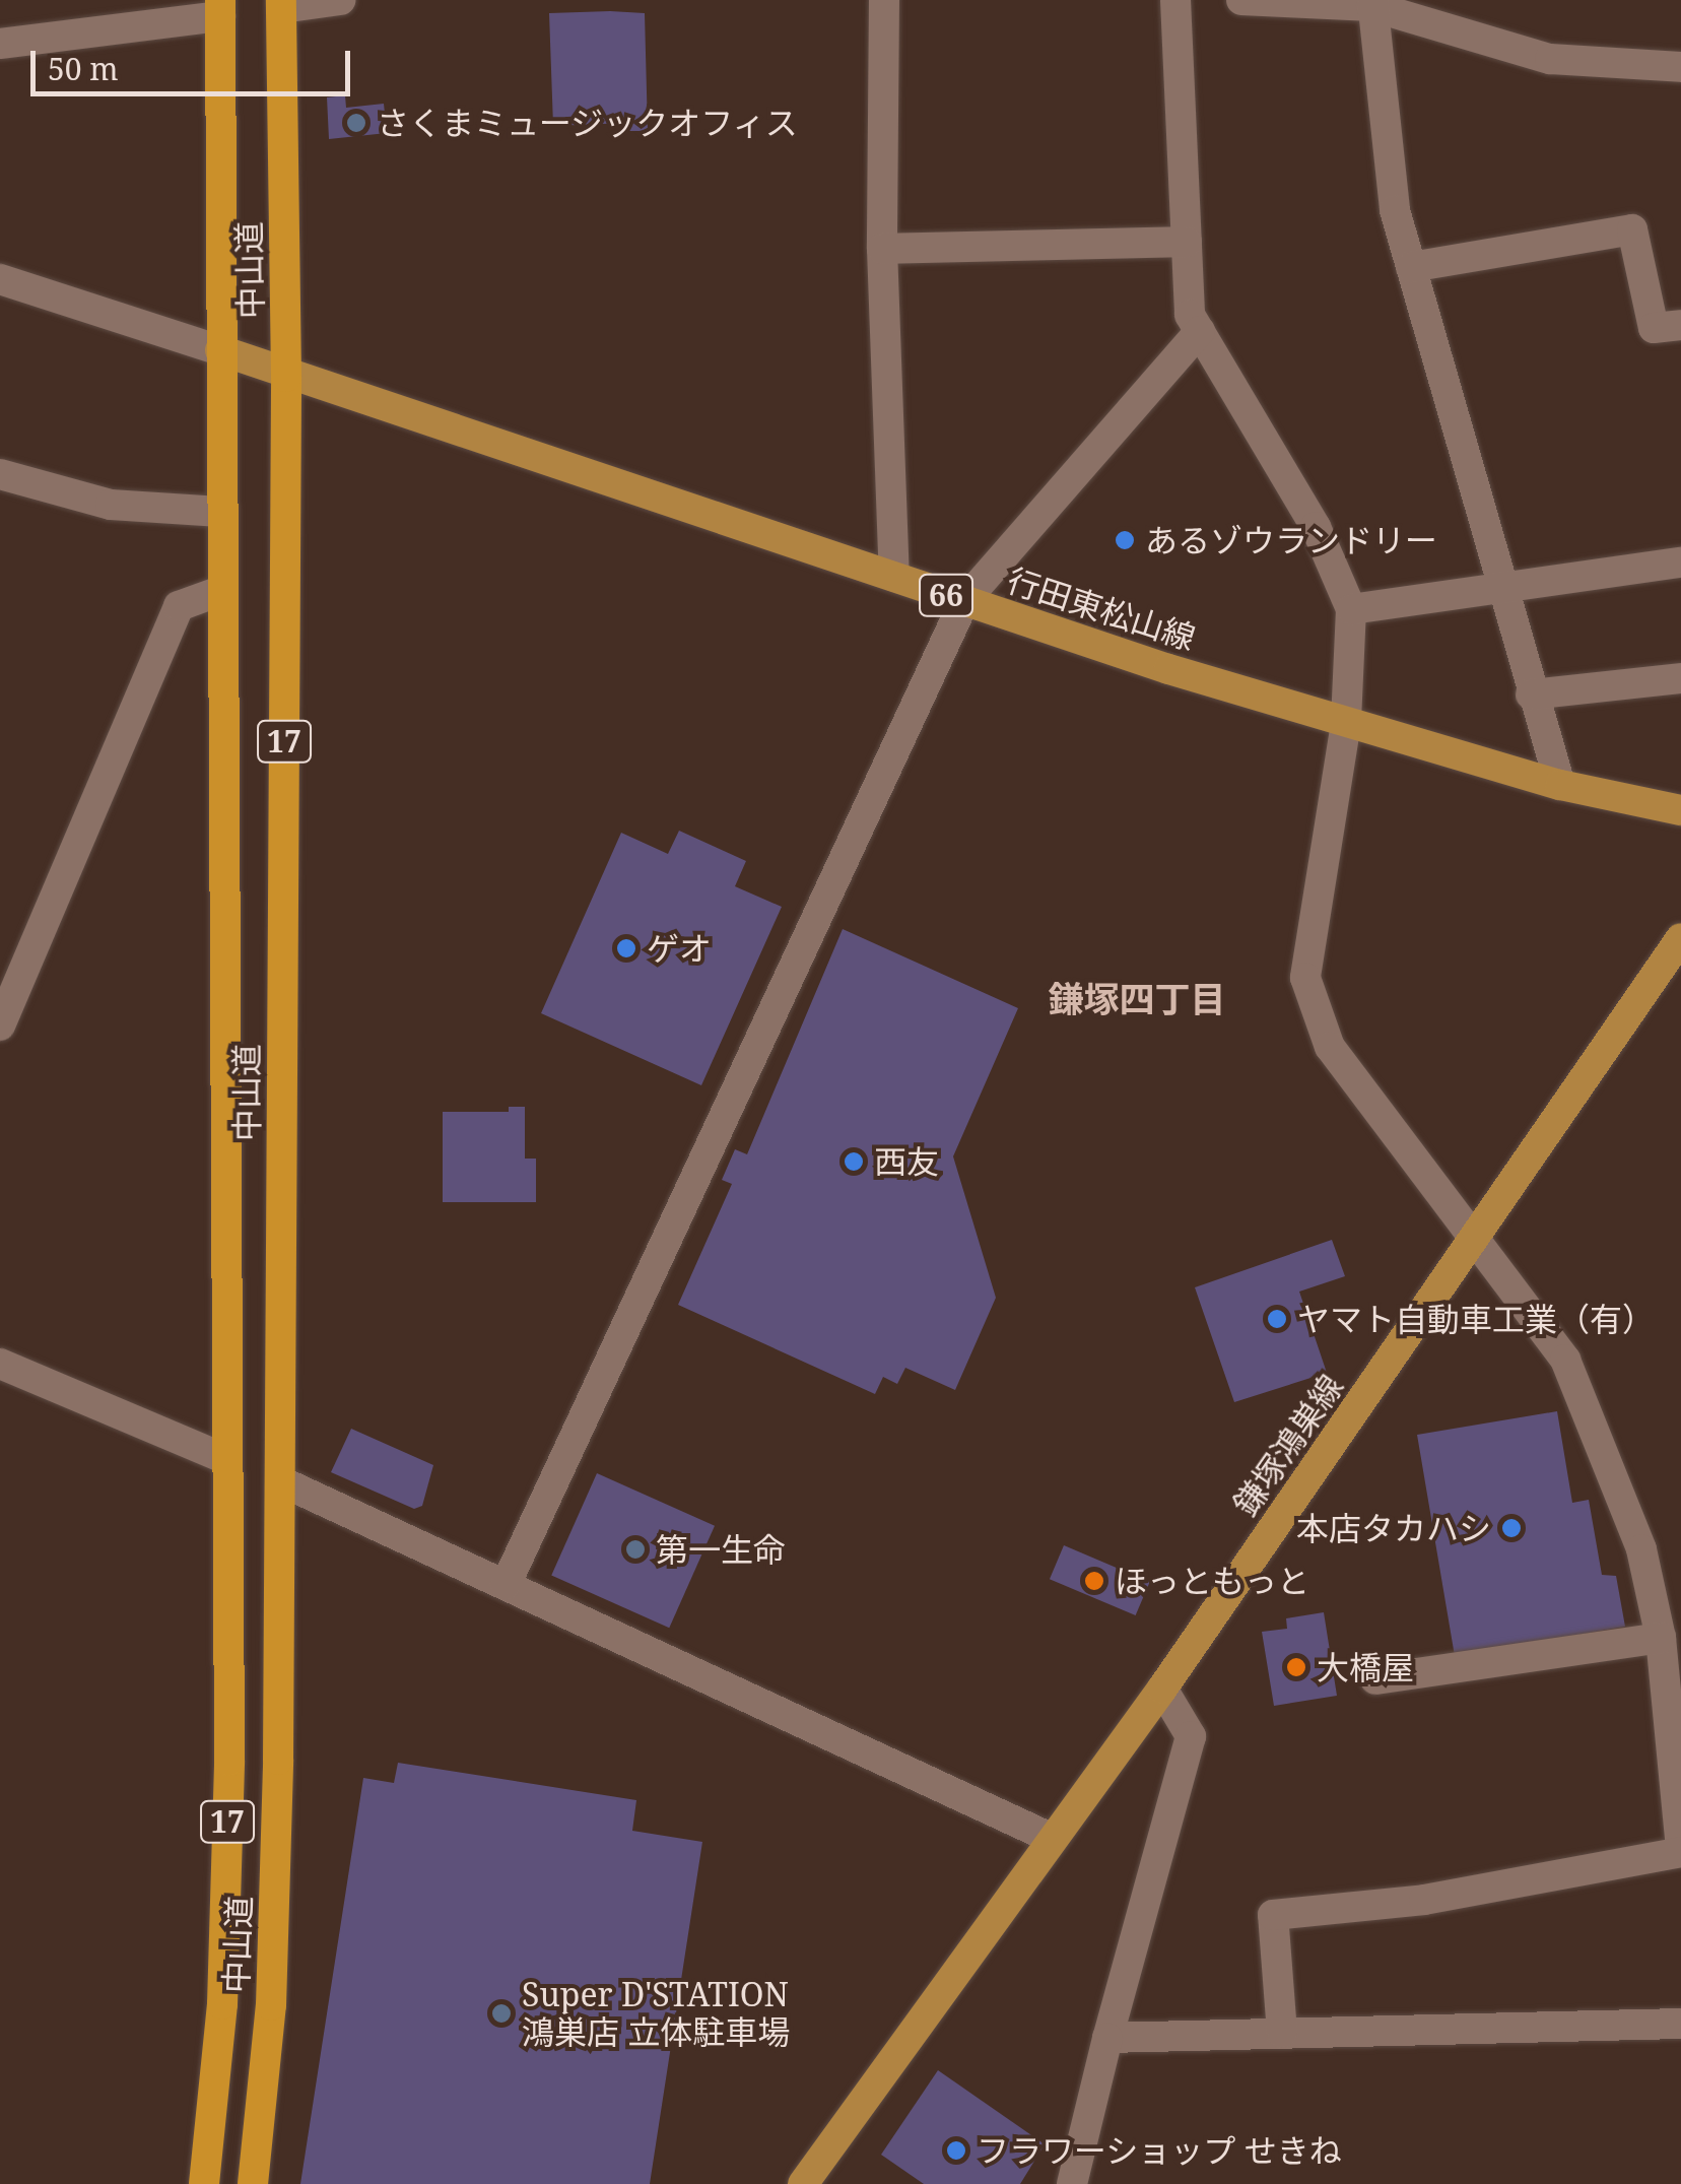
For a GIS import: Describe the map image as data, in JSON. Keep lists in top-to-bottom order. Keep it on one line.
{"streets":{"highway":["中山道","17"],"main road":["66","行田東松山線","鎌塚鴻巣線"]},"crossings":[["中山道","行田東松山線"]],"districts":["鎌塚四丁目"],"places":["さくまミュージックオフィス","あるゾウランドリー","ゲオ","西友","ヤマト自動車工業（有）","本店タカハシ","第一生命","ほっともっと","大橋屋","Super D'STATION 鴻巣店 立体駐車場","フラワーショップ せきね"],"scale_bar":"50 m"}
